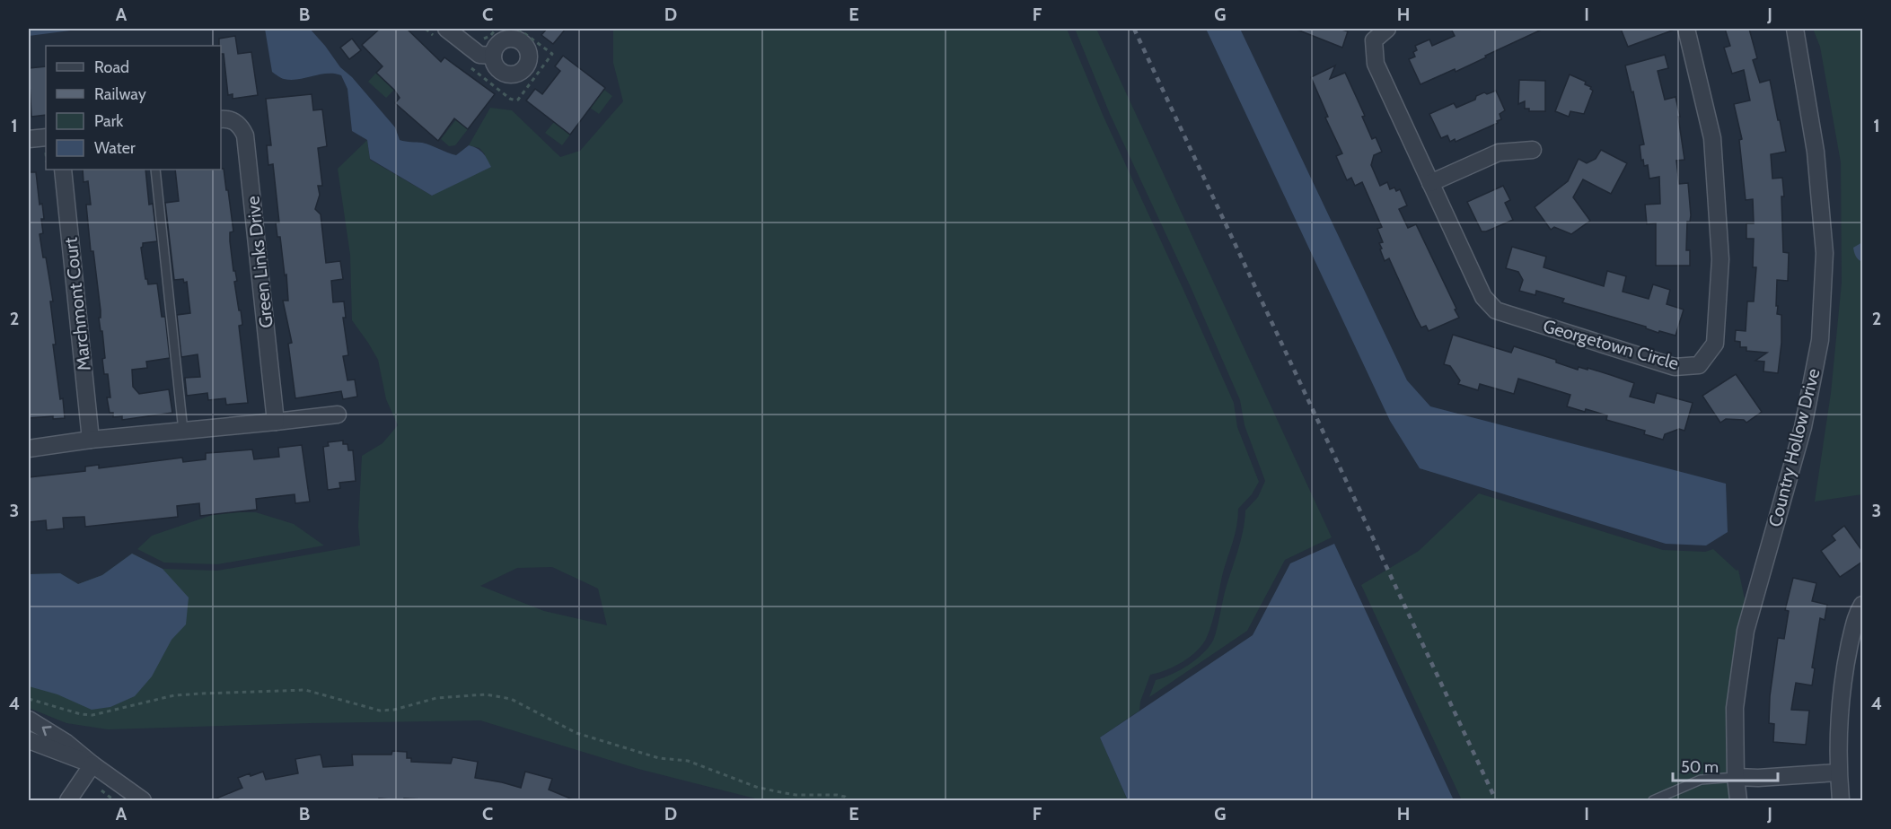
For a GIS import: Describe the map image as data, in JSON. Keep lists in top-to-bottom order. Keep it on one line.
{"streets":{"street":["Green Links Drive","Marchmont Court","Georgetown Circle","Country Hollow Drive"]},"legend":["Road","Railway","Park","Water"],"scale_bar":"50 m","grid":{"columns":["A","B","C","D","E","F","G","H","I","J"],"rows":["1","2","3","4"]}}
